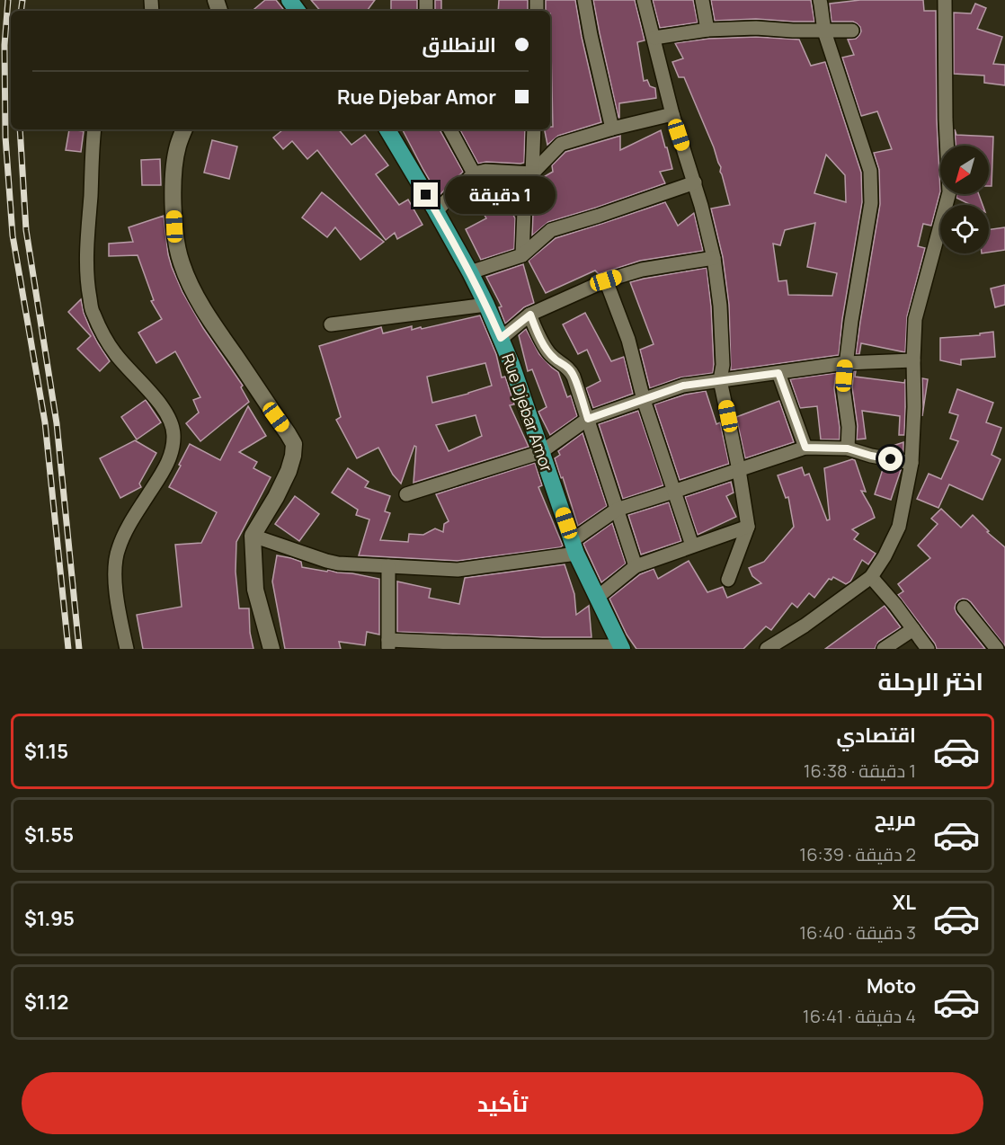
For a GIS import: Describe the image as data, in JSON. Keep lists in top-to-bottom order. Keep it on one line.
{"streets":{"main road":["Rue Djebar Amor"]},"north":"bottom left","page":{"banner":["الانطلاق","Rue Djebar Amor"],"bubble":"1 دقيقة","heading":"اختر الرحلة","list":[{"name":"اقتصادي","note":"1 دقيقة · 16:38","value":"$1.15"},{"name":"مريح","note":"2 دقيقة · 16:39","value":"$1.55"},{"name":"XL","note":"3 دقيقة · 16:40","value":"$1.95"},{"name":"Moto","note":"4 دقيقة · 16:41","value":"$1.12"}],"buttons":"تأكيد"}}
